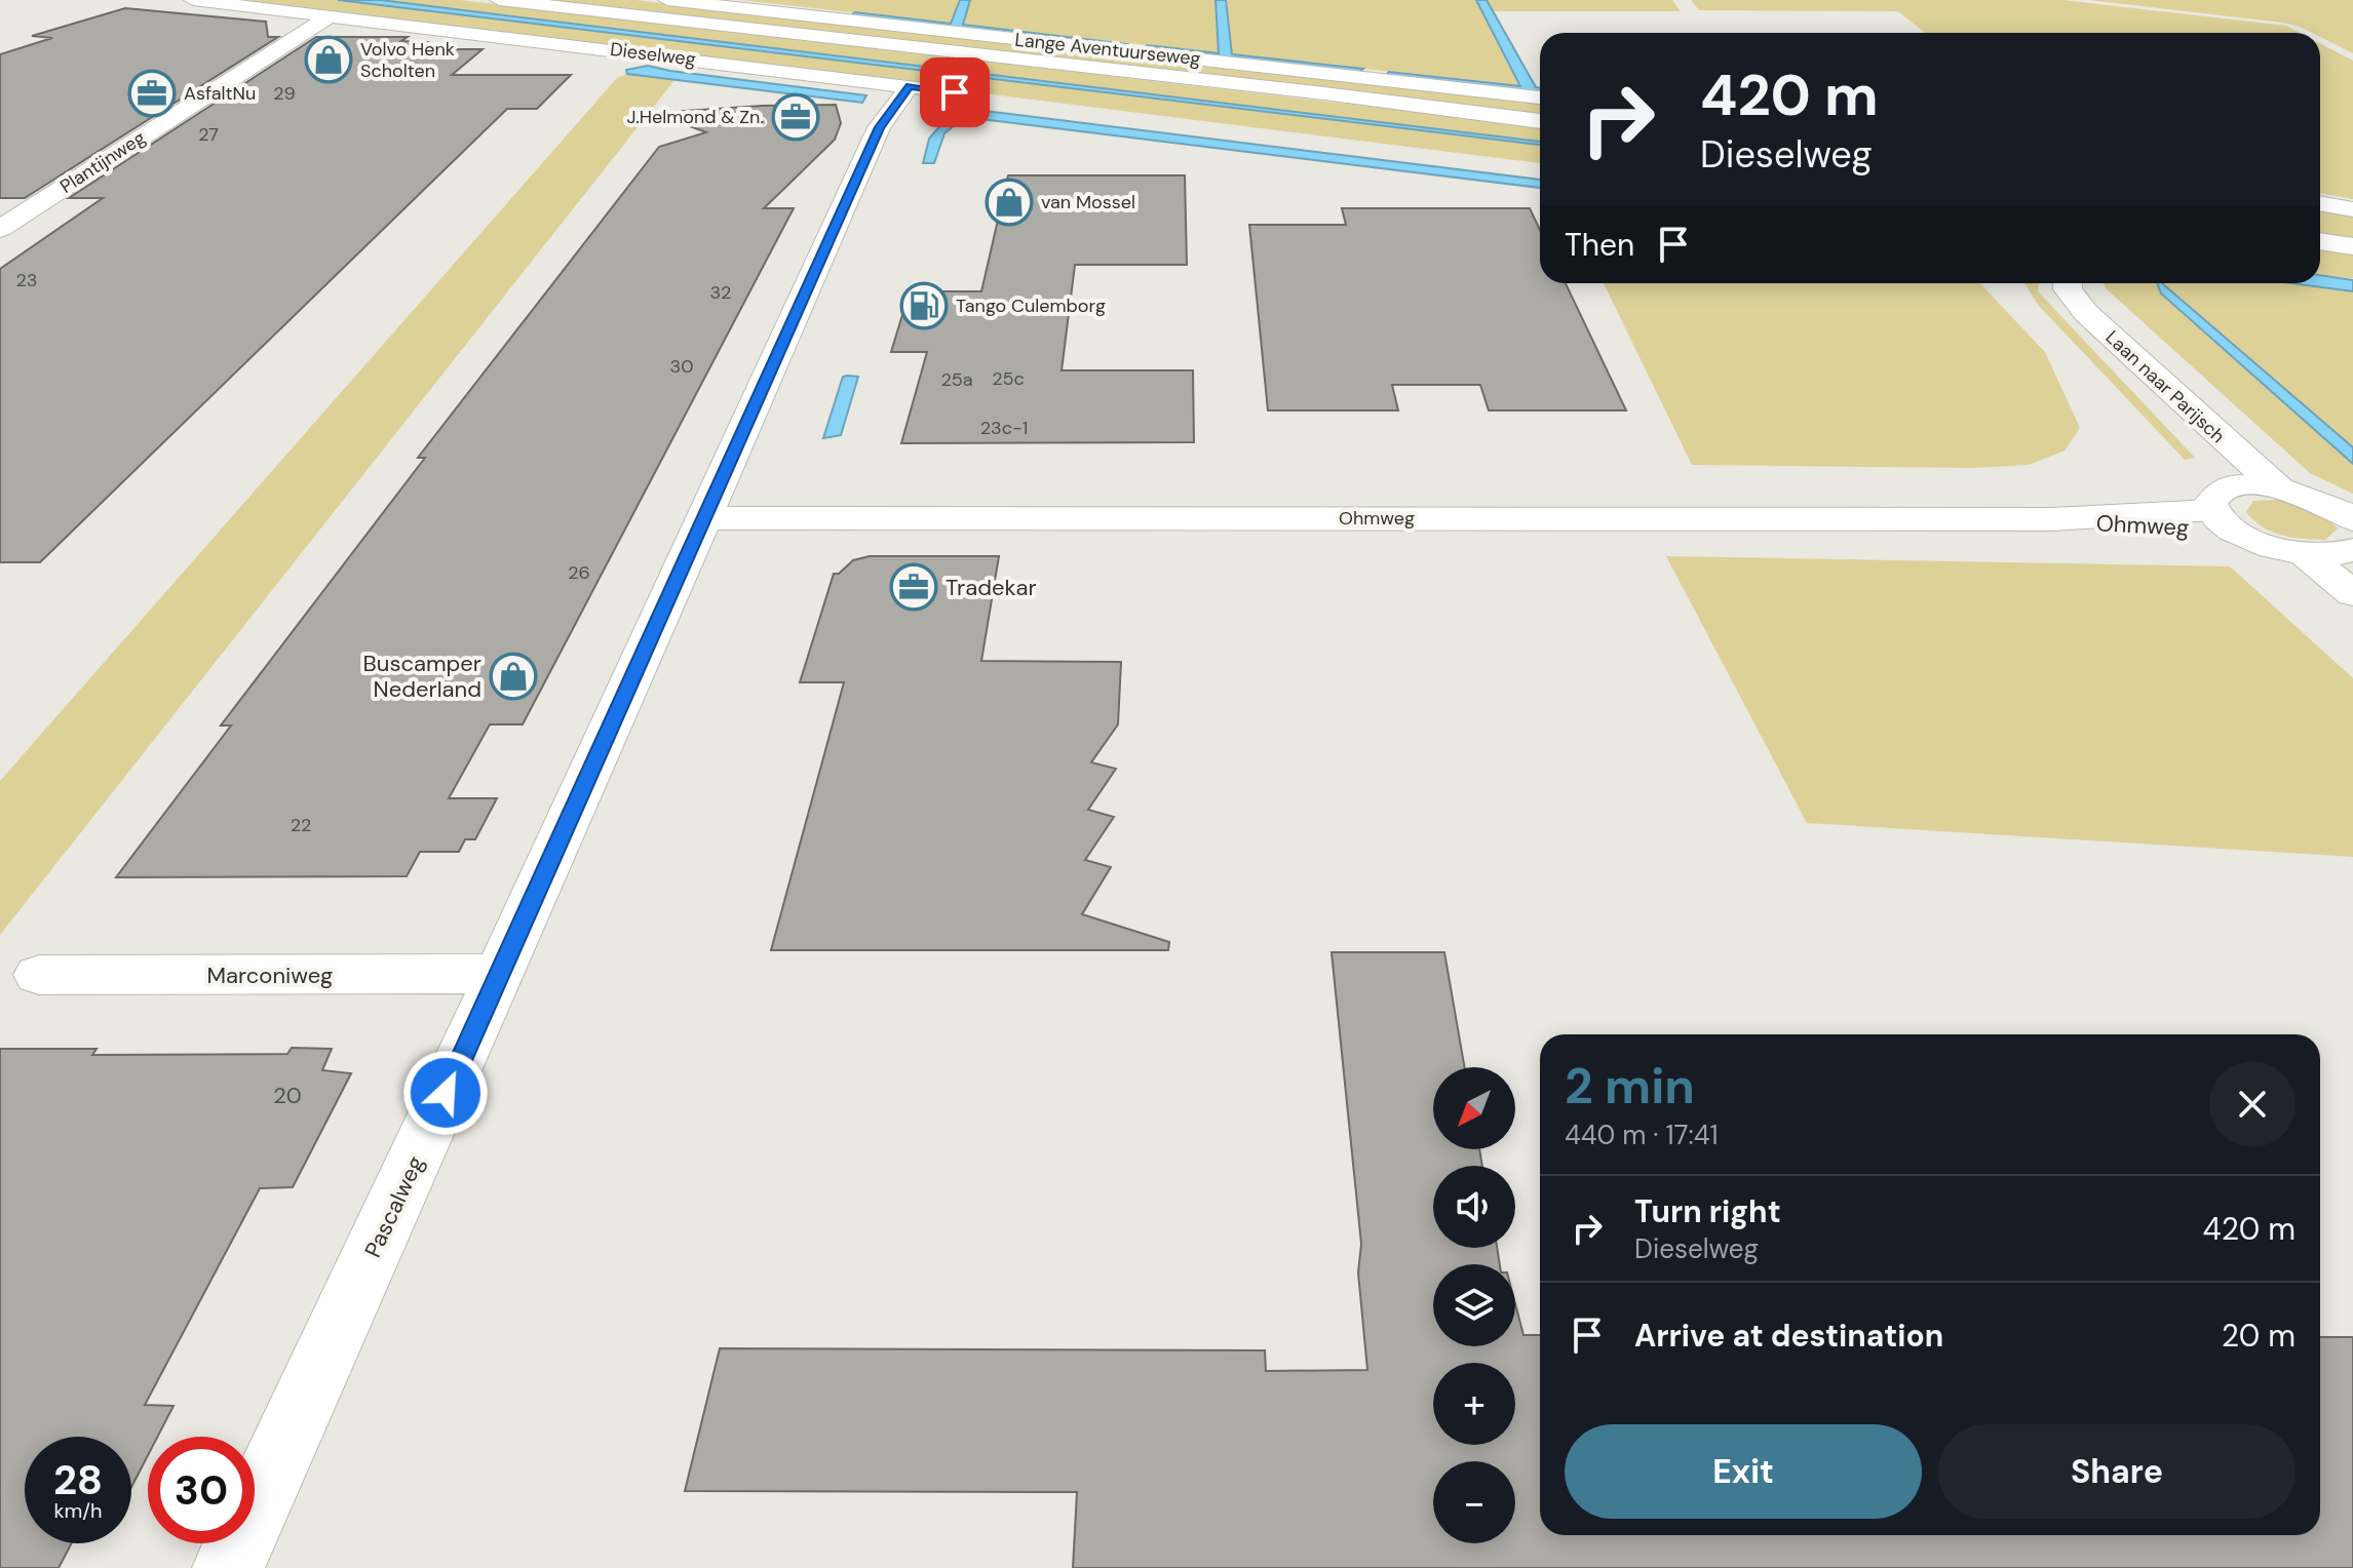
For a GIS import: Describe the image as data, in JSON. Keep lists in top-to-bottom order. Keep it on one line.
{"streets":{"street":["Lange Aventuurseweg","Dieselweg","Plantijnweg","Laan naar Parijsch","Ohmweg","Marconiweg","Pascalweg"]},"crossings":[["Dieselweg","Plantijnweg"],["Dieselweg","Pascalweg"],["Laan naar Parijsch","Ohmweg"],["Ohmweg","Pascalweg"],["Marconiweg","Pascalweg"]],"places":{"shop":["Volvo Henk Scholten","van Mossel","Buscamper Nederland"],"office":["AsfaltNu","J.Helmond & Zn.","Tradekar"],"fuel station":["Tango Culemborg"]},"house_numbers":["29","27","23","32","30","25c","25a","23c-1","26","22","20"],"north":"bottom left","page":{"turn":["420 m","Dieselweg"],"then":"Then","heading":["2 min","440 m · 17:41"],"map_buttons":["+","−"],"list":[{"name":"Turn right","note":"Dieselweg","value":"420 m"},{"name":"Arrive at destination","value":"20 m"}],"buttons":["Exit","Share"],"speed":"28 km/h","limit":"30"}}
